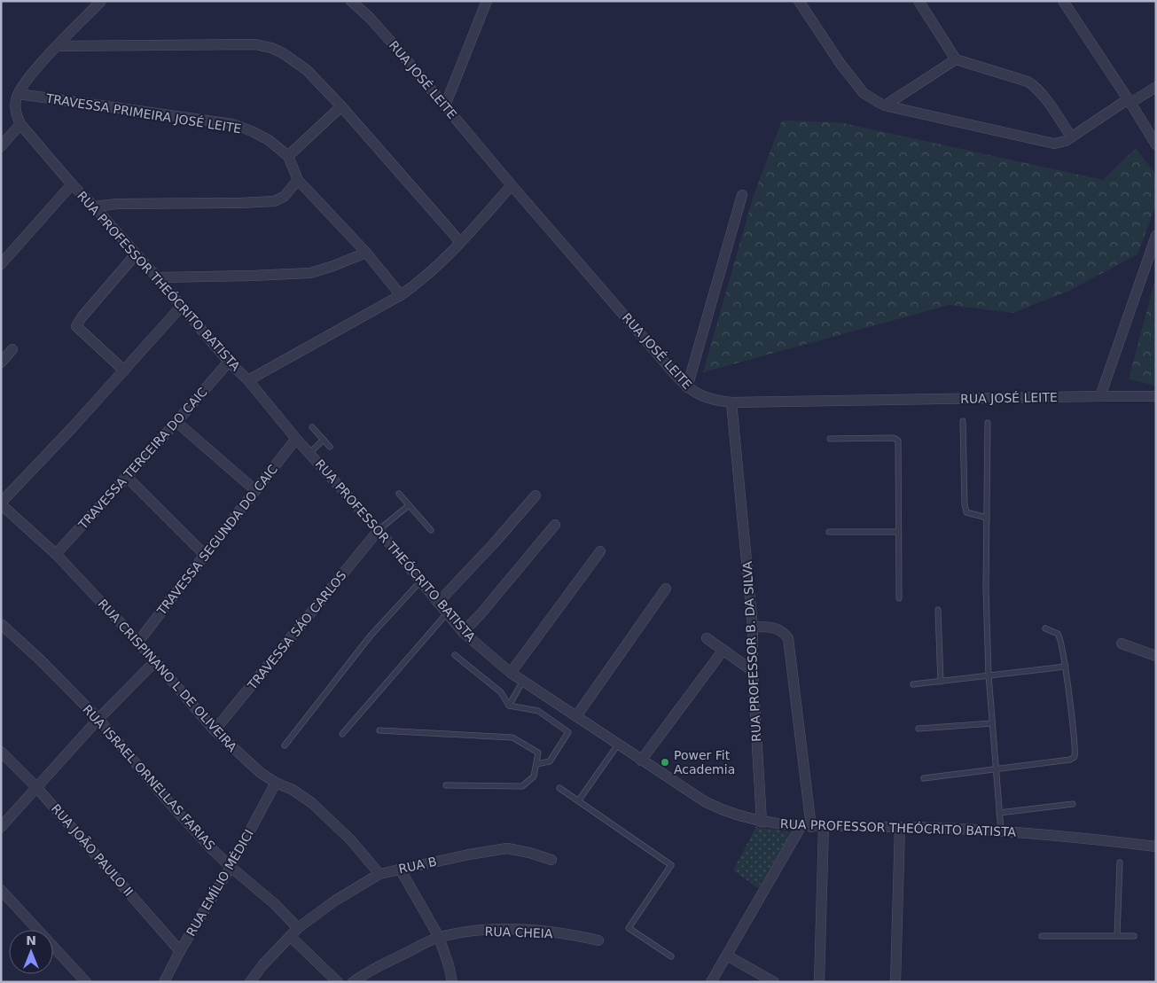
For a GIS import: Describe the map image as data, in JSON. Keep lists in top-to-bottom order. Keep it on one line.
{"streets":{"street":["RUA JOSÉ LEITE","TRAVESSA PRIMEIRA JOSÉ LEITE","RUA PROFESSOR THEÓCRITO BATISTA","TRAVESSA TERCEIRA DO CAIC","TRAVESSA SEGUNDA DO CAIC","TRAVESSA SÁO CARLOS","RUA PROFESSOR B. DA SILVA","RUA CRISPINANO L DE OLIVEIRA","RUA ISRAEL ORNELLAS FARIAS","RUA JOÃO PAULO II","RUA B","RUA EMÍLIO MÉDICI","RUA CHEIA"]},"crossings":[["RUA JOSÉ LEITE","RUA PROFESSOR B. DA SILVA"],["TRAVESSA PRIMEIRA JOSÉ LEITE","RUA PROFESSOR THEÓCRITO BATISTA"],["RUA PROFESSOR THEÓCRITO BATISTA","TRAVESSA TERCEIRA DO CAIC"],["RUA PROFESSOR THEÓCRITO BATISTA","TRAVESSA SEGUNDA DO CAIC"],["RUA PROFESSOR THEÓCRITO BATISTA","TRAVESSA SÁO CARLOS"],["RUA PROFESSOR THEÓCRITO BATISTA","RUA PROFESSOR B. DA SILVA"],["TRAVESSA TERCEIRA DO CAIC","RUA CRISPINANO L DE OLIVEIRA"],["TRAVESSA SEGUNDA DO CAIC","RUA CRISPINANO L DE OLIVEIRA"],["TRAVESSA SÁO CARLOS","RUA CRISPINANO L DE OLIVEIRA"],["RUA CRISPINANO L DE OLIVEIRA","RUA B"],["RUA CRISPINANO L DE OLIVEIRA","RUA EMÍLIO MÉDICI"],["RUA ISRAEL ORNELLAS FARIAS","RUA B"],["RUA ISRAEL ORNELLAS FARIAS","RUA EMÍLIO MÉDICI"],["RUA JOÃO PAULO II","RUA EMÍLIO MÉDICI"]],"places":["Power Fit Academia"],"north":"top"}
